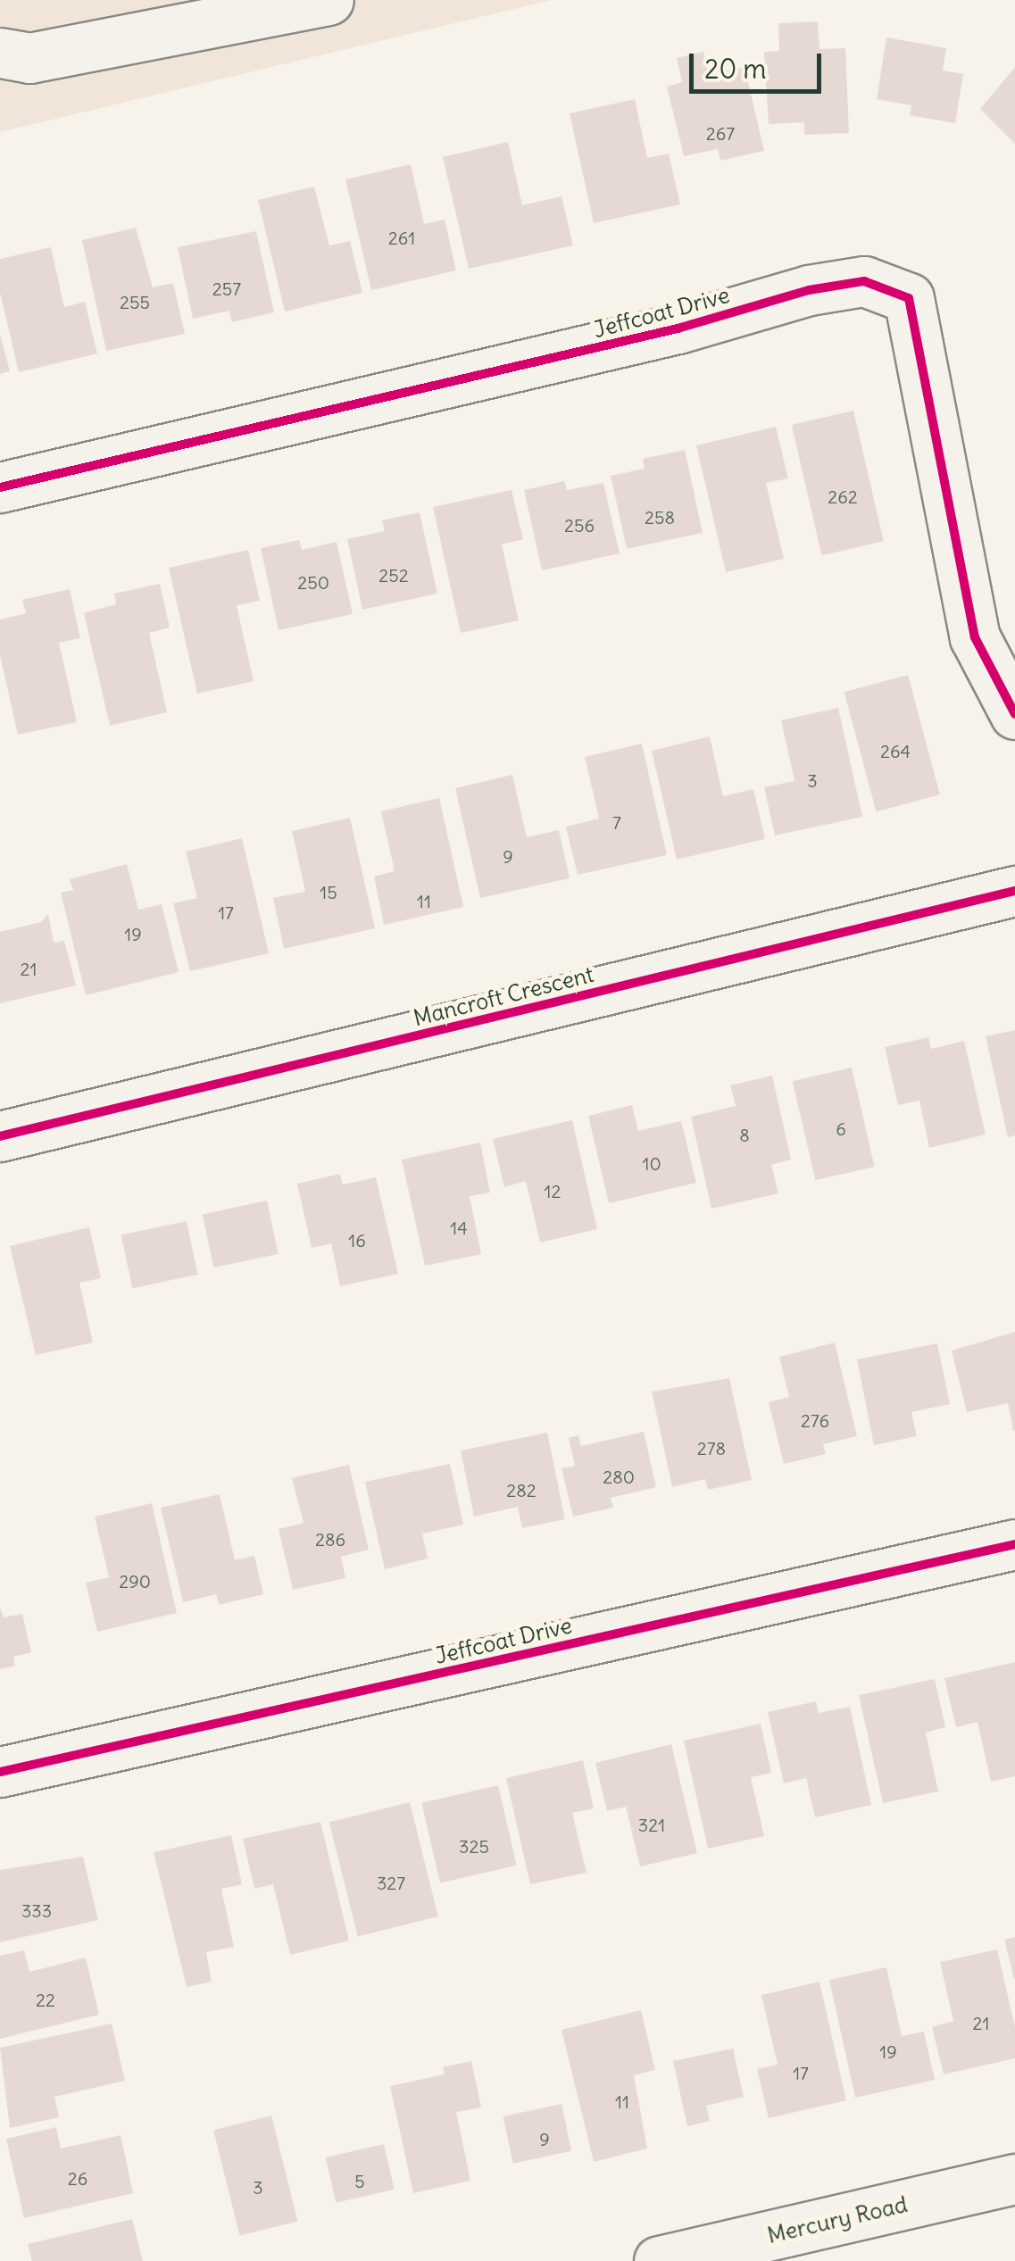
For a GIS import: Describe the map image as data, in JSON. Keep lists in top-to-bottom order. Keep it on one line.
{"streets":{"street":["Jeffcoat Drive","Mancroft Crescent","Mercury Road"]},"house_numbers":["267","261","257","255","262","258","256","252","250","264","3","7","9","15","11","17","19","21","6","8","10","12","14","16","276","278","280","282","286","290","321","325","327","333","22","21","19","17","11","9","26","5","3"],"scale_bar":"20 m"}
